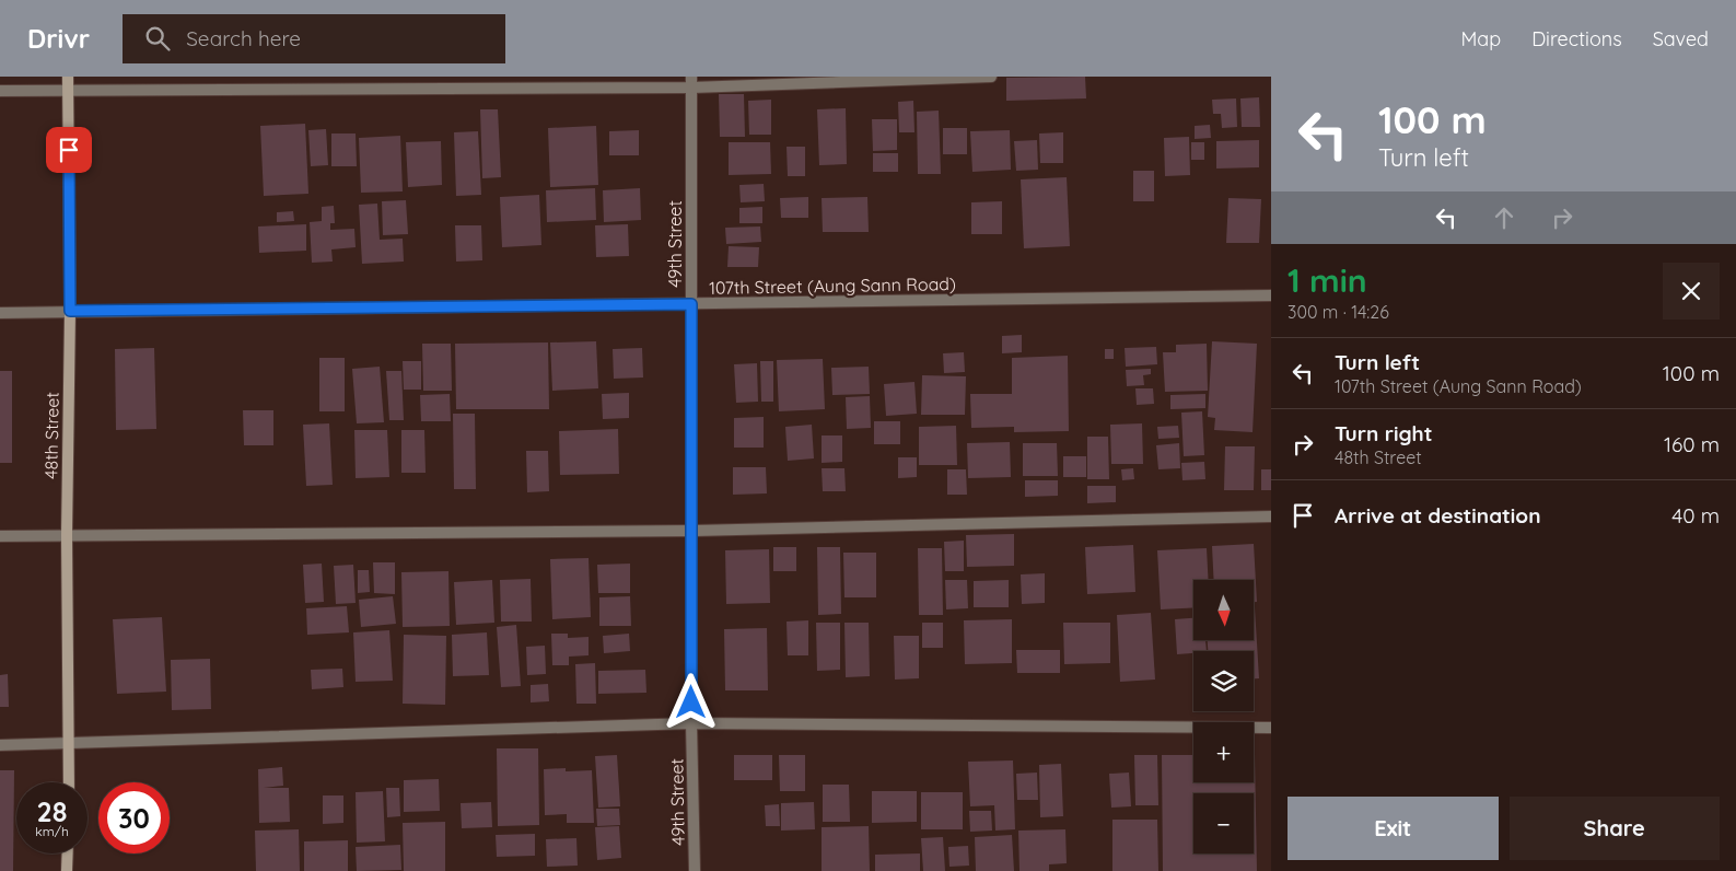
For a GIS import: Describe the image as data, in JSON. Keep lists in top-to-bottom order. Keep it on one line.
{"streets":{"main road":["48th Street"],"street":["49th Street","107th Street (Aung Sann Road)"]},"crossings":[["49th Street","107th Street (Aung Sann Road)"],["107th Street (Aung Sann Road)","48th Street"]],"north":"bottom","page":{"header":"Drivr","search":"Search here","nav":["Map","Directions","Saved"],"turn":["100 m","Turn left"],"heading":["1 min","300 m · 14:26"],"list":[{"name":"Turn left","note":"107th Street (Aung Sann Road)","value":"100 m"},{"name":"Turn right","note":"48th Street","value":"160 m"},{"name":"Arrive at destination","value":"40 m"}],"map_buttons":["+","−"],"speed":"28 km/h","limit":"30","buttons":["Exit","Share"]}}
